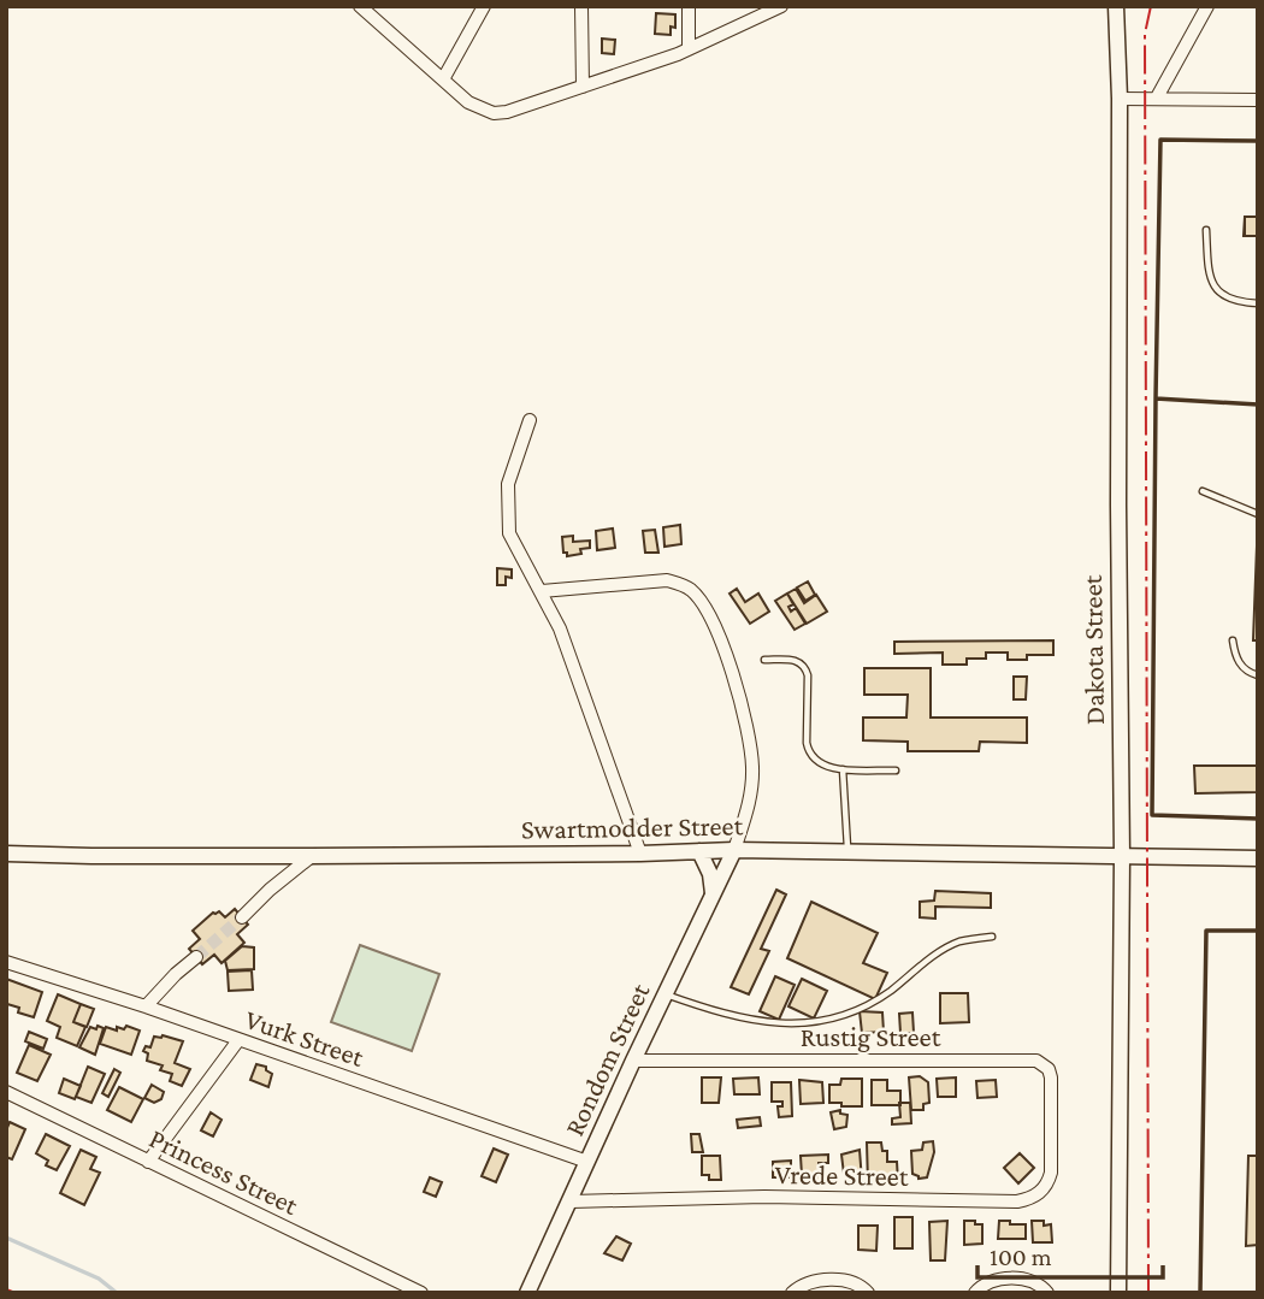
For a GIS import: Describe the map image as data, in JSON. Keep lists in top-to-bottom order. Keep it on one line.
{"streets":{"street":["Dakota Street","Swartmodder Street","Rustig Street","Vurk Street","Rondom Street","Princess Street","Vrede Street"]},"crossings":[["Dakota Street","Swartmodder Street"],["Swartmodder Street","Rondom Street"],["Rustig Street","Rondom Street"],["Rustig Street","Vrede Street"],["Vurk Street","Rondom Street"],["Rondom Street","Vrede Street"]],"scale_bar":"100 m"}
